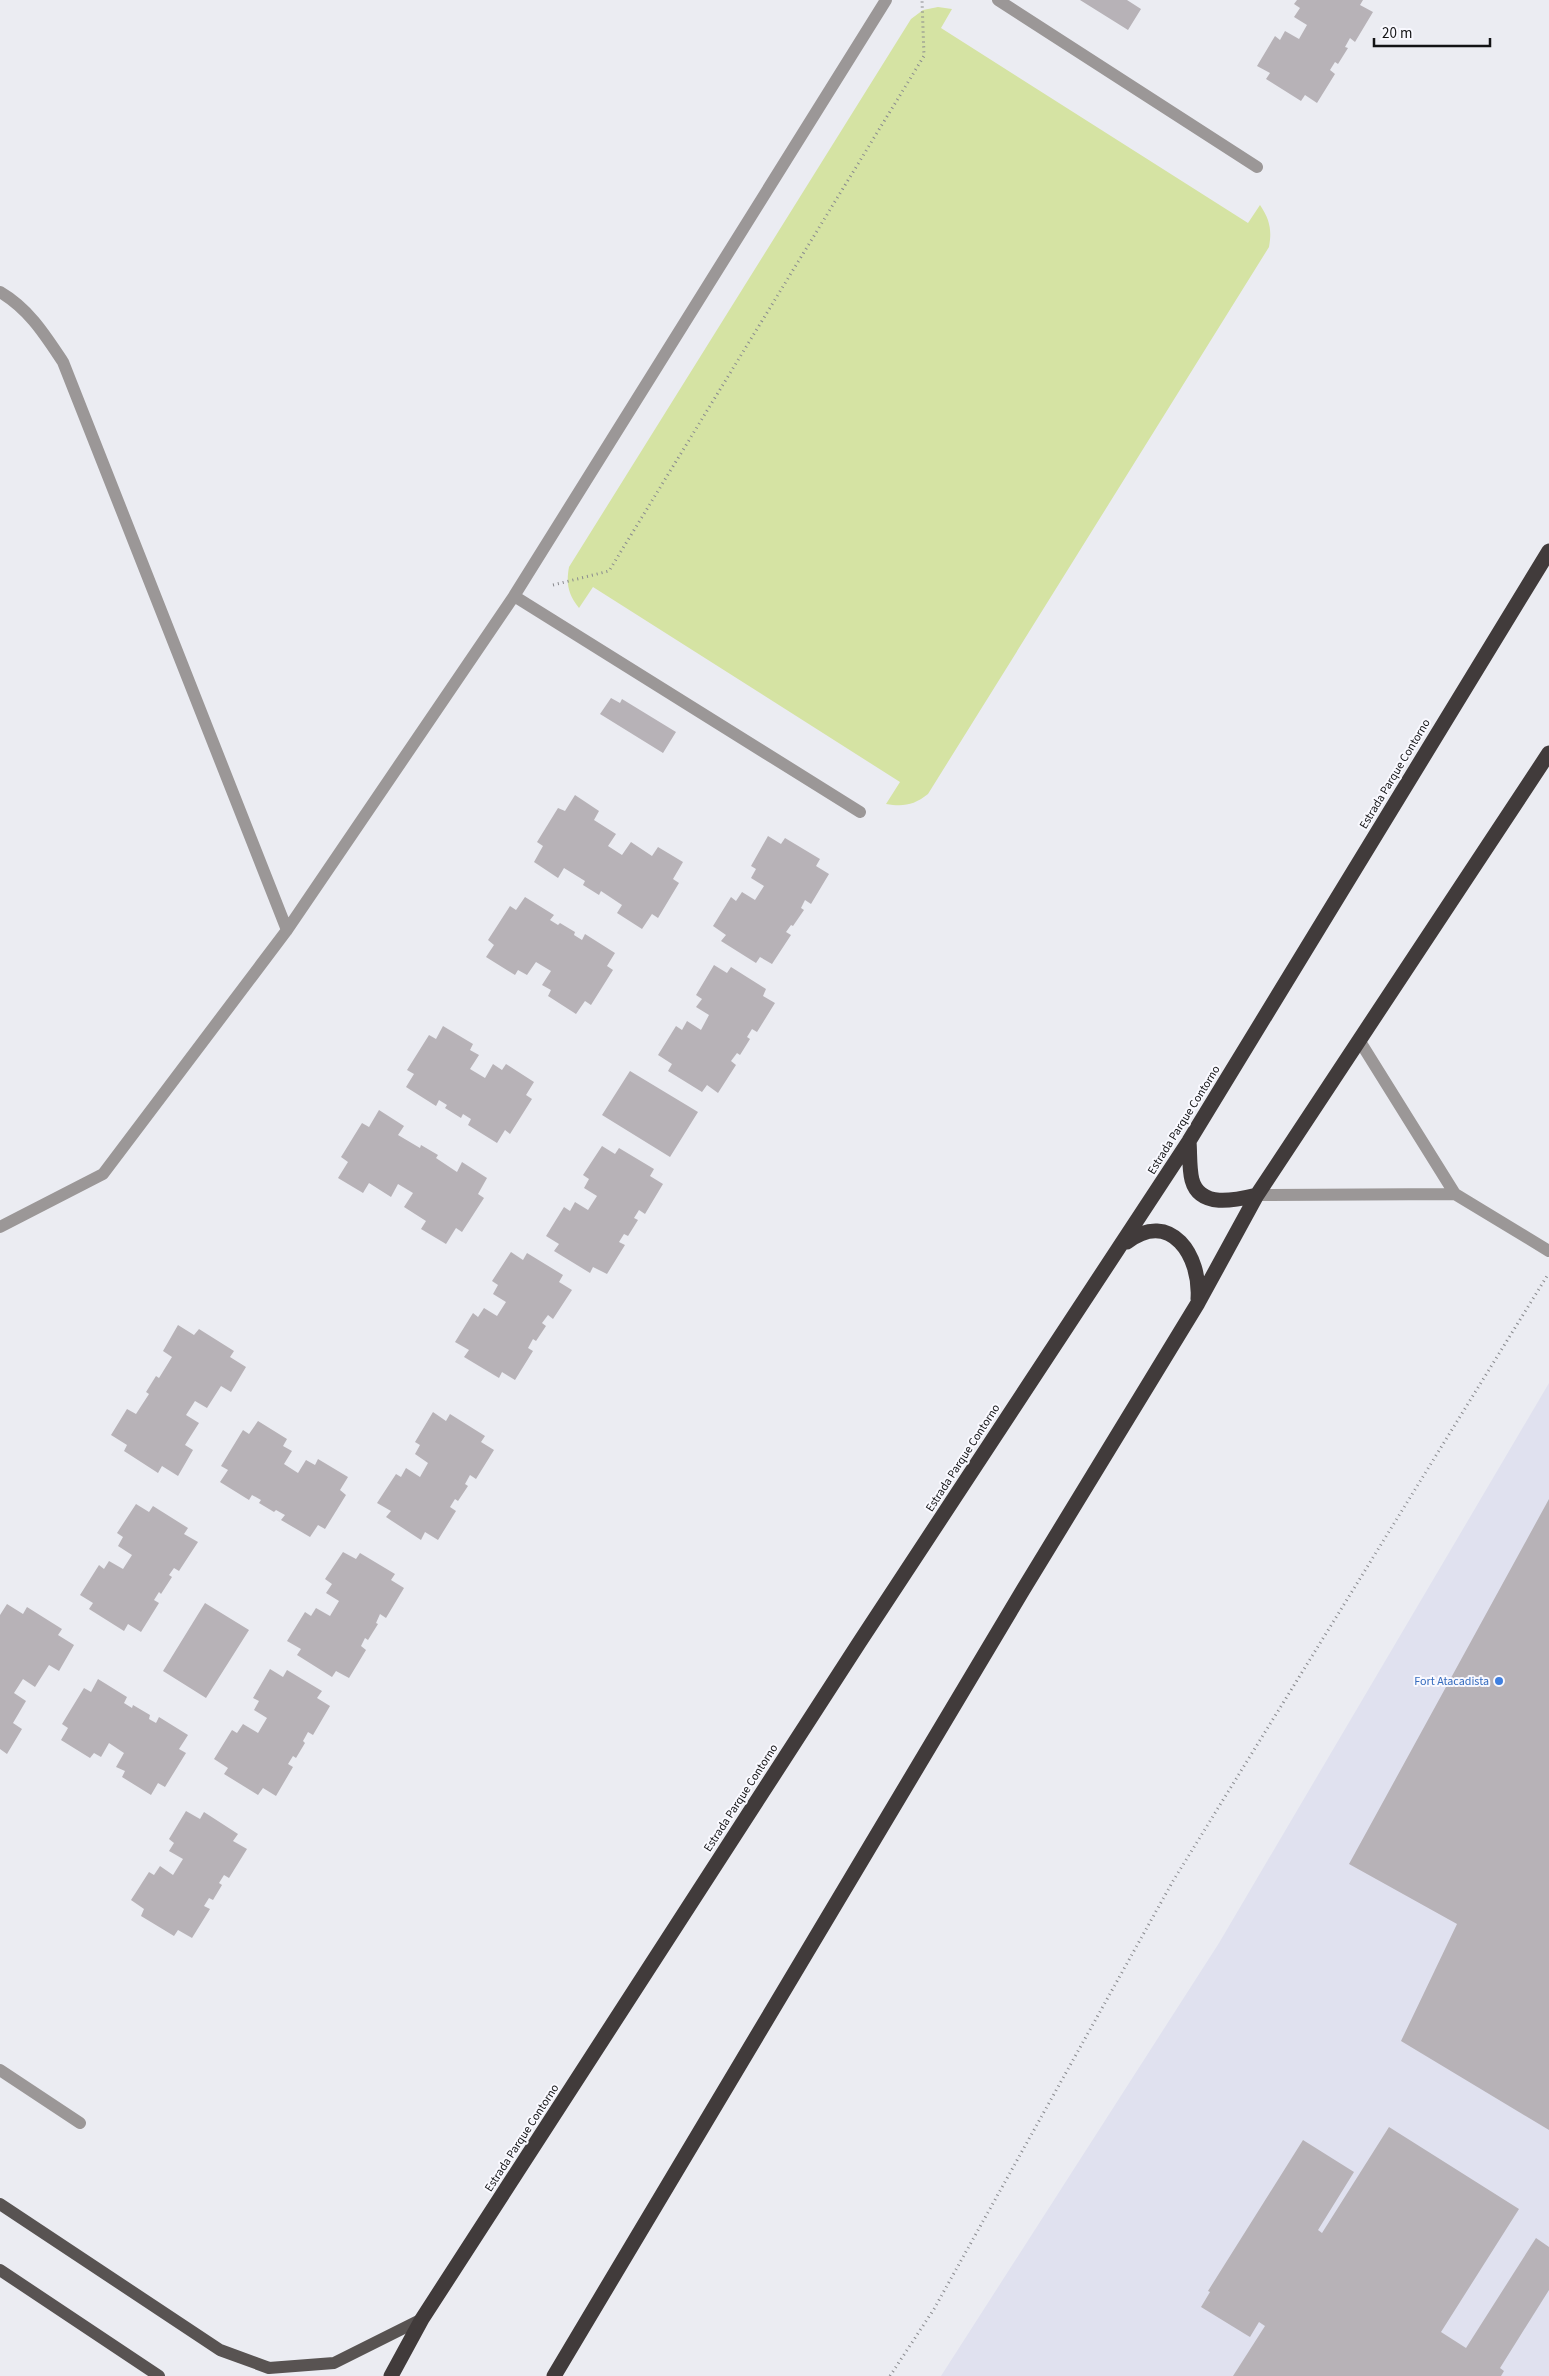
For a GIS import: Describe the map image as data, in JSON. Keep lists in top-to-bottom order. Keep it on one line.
{"streets":{"highway":["Estrada Parque Contorno"]},"places":["Fort Atacadista"],"scale_bar":"20 m"}
